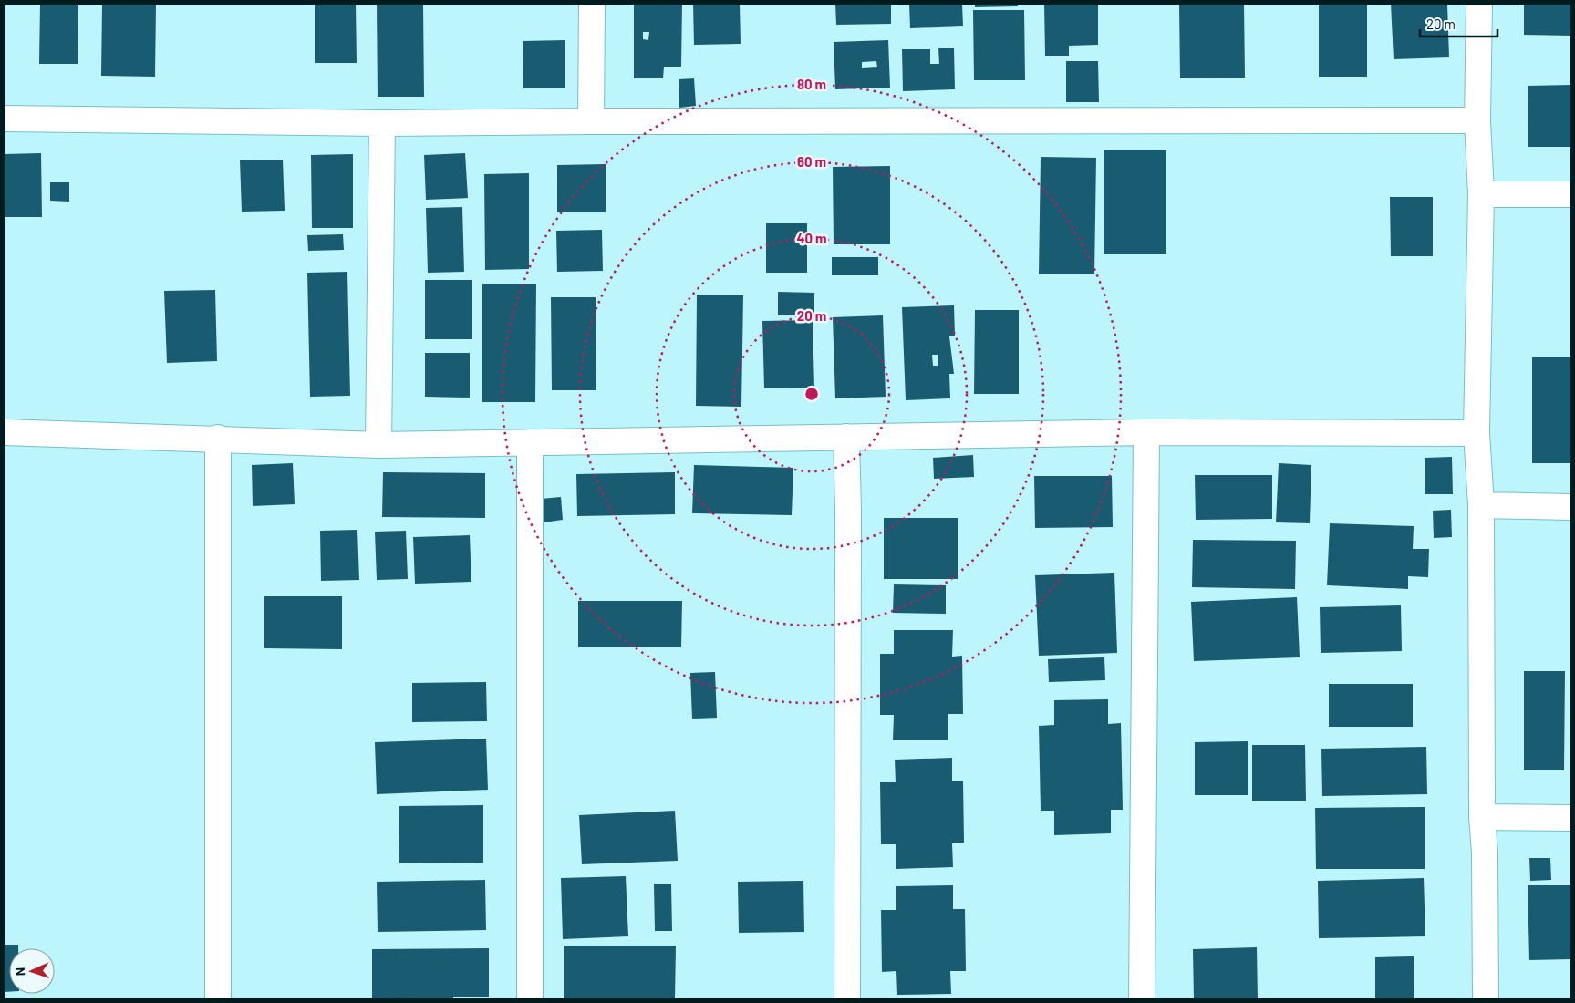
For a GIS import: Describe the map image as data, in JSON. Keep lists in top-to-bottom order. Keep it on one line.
{"scale_bar":"20 m","north":"left","rings":["80 m","60 m","40 m","20 m"]}
